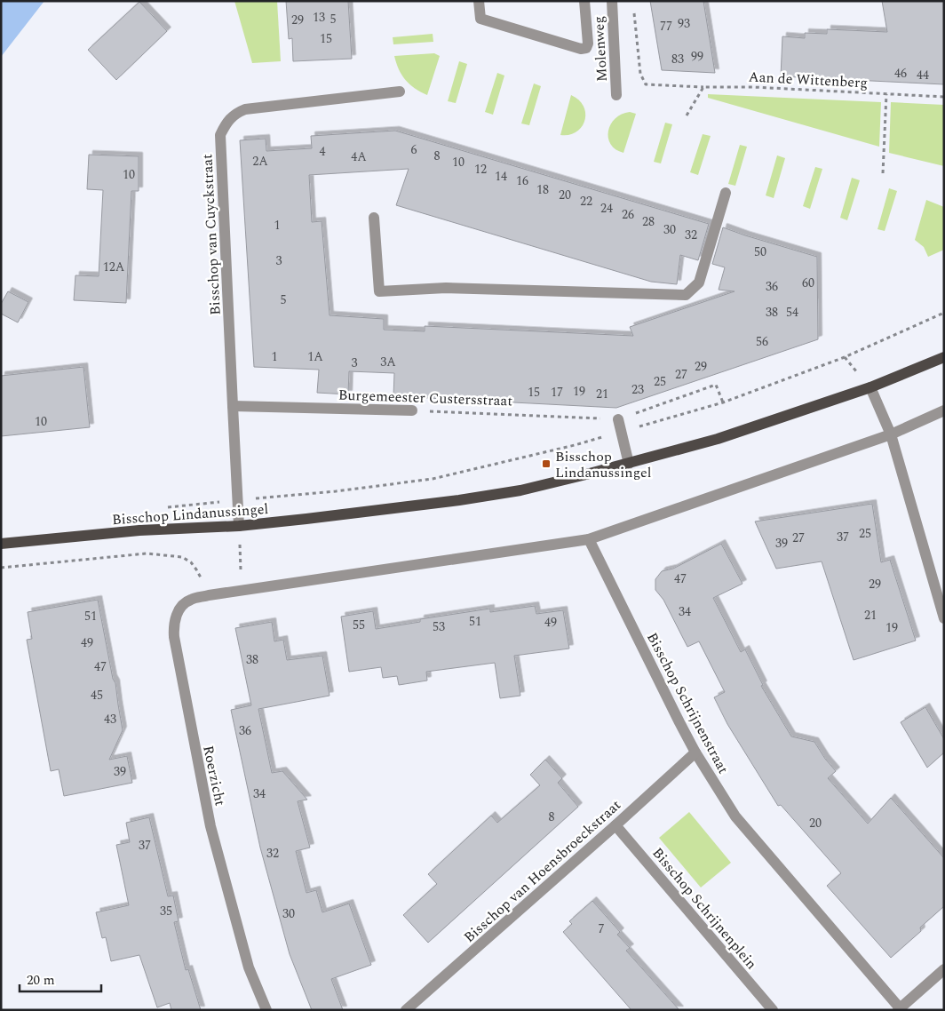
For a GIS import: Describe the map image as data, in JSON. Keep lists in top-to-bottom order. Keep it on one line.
{"streets":{"main road":["Bisschop Lindanussingel"],"street":["Molenweg","Bisschop van Cuyckstraat","Burgemeester Custersstraat","Bisschop Schrijnenstraat","Roerzicht","Bisschop van Hoensbroeckstraat","Bisschop Schrijnenplein"],"path":["Aan de Wittenberg"]},"crossings":[["Bisschop van Cuyckstraat","Burgemeester Custersstraat"],["Bisschop van Cuyckstraat","Bisschop Lindanussingel"],["Bisschop Schrijnenstraat","Bisschop van Hoensbroeckstraat"],["Bisschop van Hoensbroeckstraat","Bisschop Schrijnenplein"]],"places":{"transit":["Bisschop Lindanussingel"]},"house_numbers":["13","5","29","93","77","15","99","83","46","44","6","4","8","4A","2A","10","12","10","14","16","18","20","22","24","26","28","1","30","32","50","3","12A","60","36","5","38","54","56","1","1A","3A","3","29","27","25","23","19","15","17","21","10","25","37","27","39","47","29","34","21","51","51","49","55","53","19","49","38","47","45","43","36","39","34","8","20","37","32","35","30","7"],"scale_bar":"20 m"}
